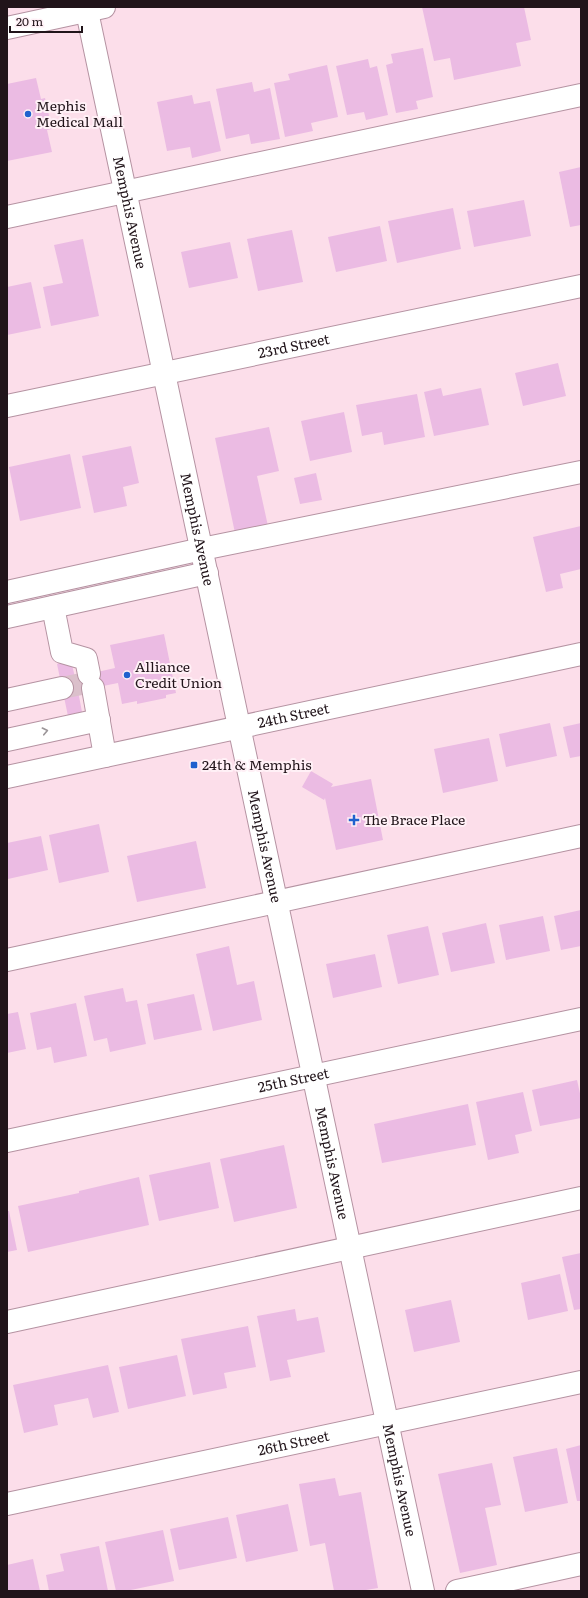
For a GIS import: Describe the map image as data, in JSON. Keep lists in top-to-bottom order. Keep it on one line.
{"streets":{"street":["Memphis Avenue","23rd Street","24th Street","25th Street","26th Street"]},"crossings":[["Memphis Avenue","23rd Street"],["Memphis Avenue","24th Street"],["Memphis Avenue","25th Street"],["Memphis Avenue","26th Street"]],"places":{"other":["Mephis Medical Mall","Alliance Credit Union"],"transit":["24th & Memphis"],"health":["The Brace Place"]},"scale_bar":"20 m"}
